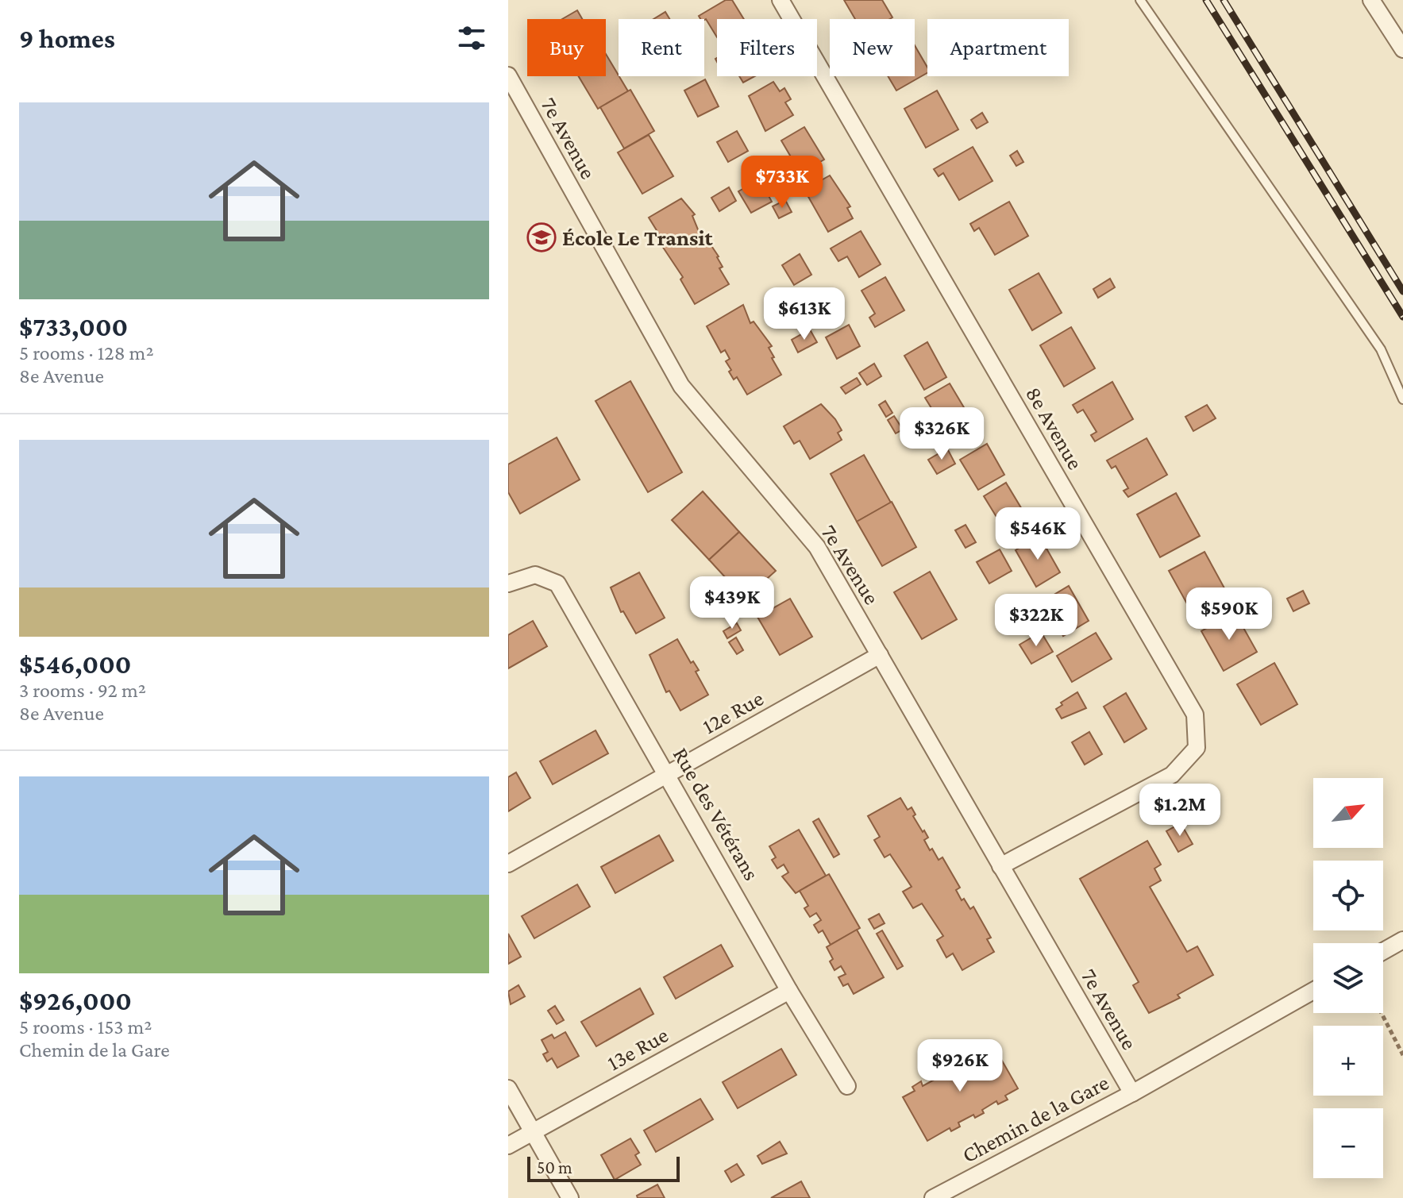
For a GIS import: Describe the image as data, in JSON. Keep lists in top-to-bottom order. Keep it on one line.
{"streets":{"street":["7e Avenue","8e Avenue","12e Rue","Rue des Vétérans","13e Rue","Chemin de la Gare"]},"crossings":[["7e Avenue","8e Avenue"],["7e Avenue","12e Rue"],["7e Avenue","Chemin de la Gare"],["12e Rue","Rue des Vétérans"],["Rue des Vétérans","13e Rue"]],"places":{"school or university":["École Le Transit"]},"scale_bar":"50 m","north":"top right","page":{"heading":"9 homes","chip":["Buy","Rent","Filters","New","Apartment"],"list":[{"name":"$733,000","note":"5 rooms · 128 m² · 8e Avenue"},{"name":"$546,000","note":"3 rooms · 92 m² · 8e Avenue"},{"name":"$926,000","note":"5 rooms · 153 m² · Chemin de la Gare"}],"price":["$733K","$613K","$326K","$546K","$439K","$590K","$322K","$1.2M","$926K"],"map_buttons":["+","−"],"scale":"50 m"}}
